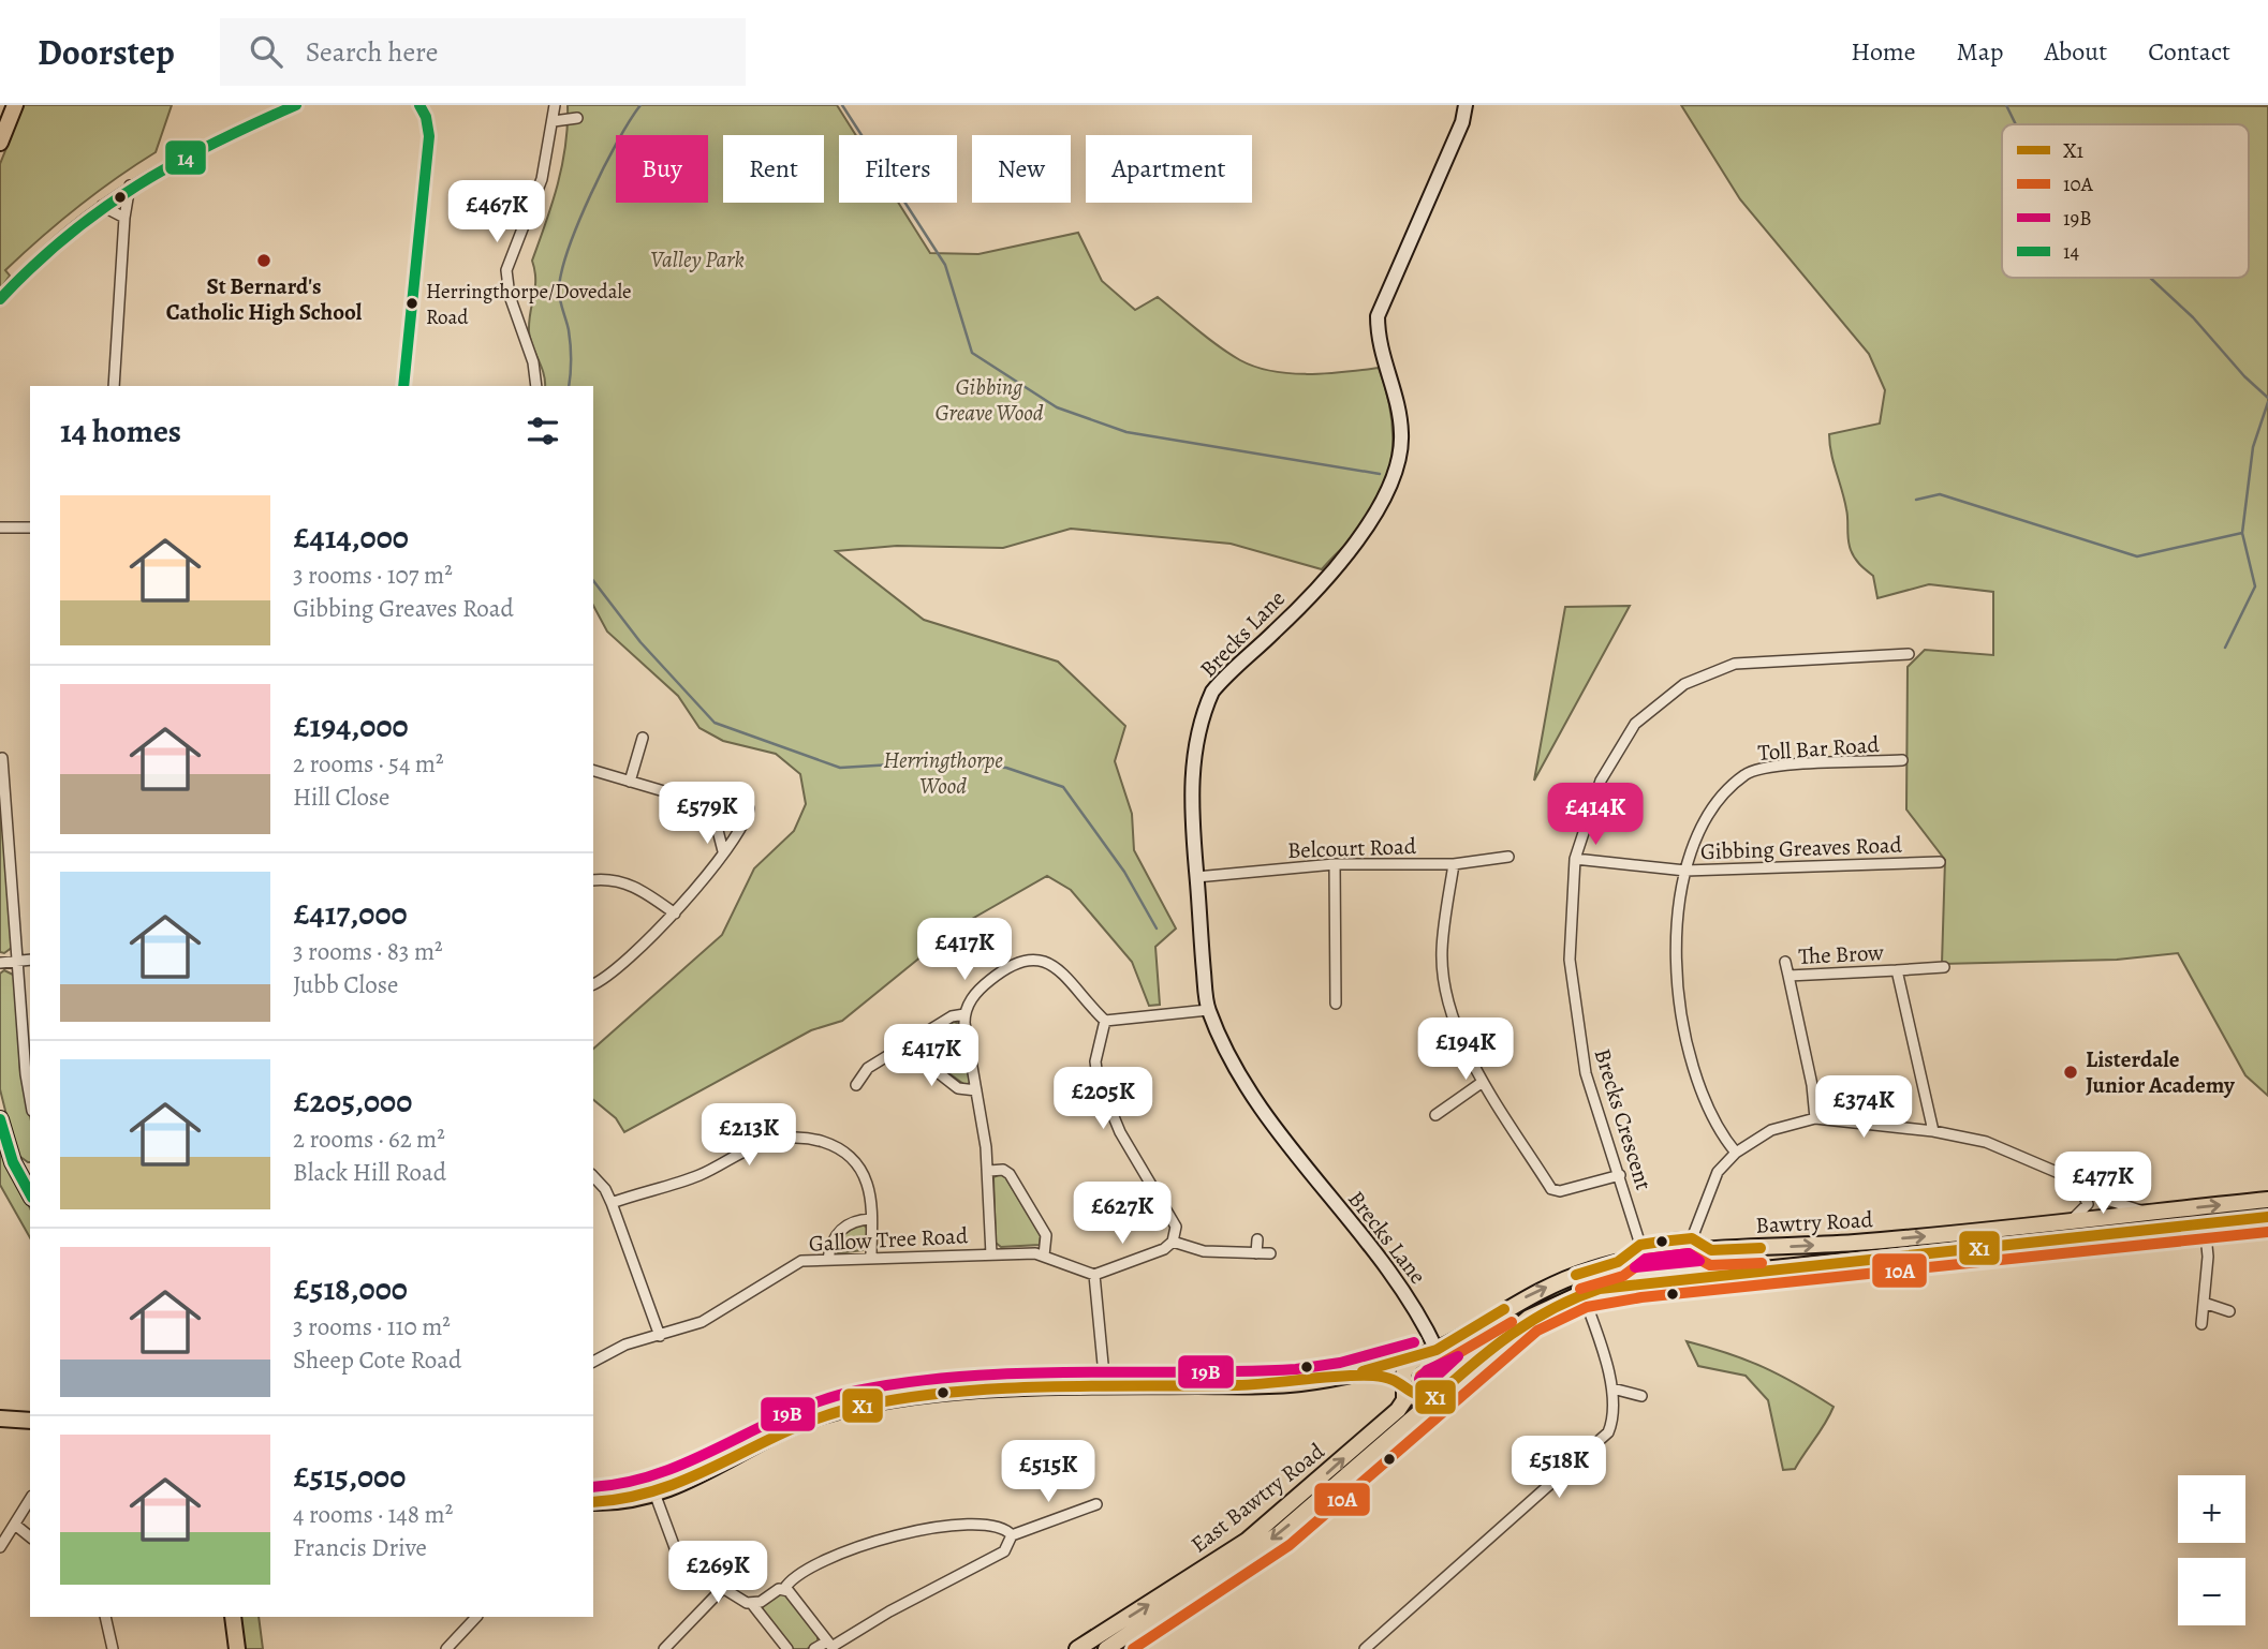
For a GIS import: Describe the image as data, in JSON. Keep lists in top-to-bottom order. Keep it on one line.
{"streets":{"main road":["Bawtry Road","East Bawtry Road"],"street":["Brecks Lane","Toll Bar Road","Belcourt Road","Gibbing Greaves Road","The Brow","Brecks Crescent","Gallow Tree Road"]},"crossings":[["Brecks Lane","Belcourt Road"],["Brecks Lane","Bawtry Road"],["Toll Bar Road","Gibbing Greaves Road"],["Gibbing Greaves Road","Brecks Crescent"],["Bawtry Road","East Bawtry Road"]],"parks":["Valley Park","Gibbing Greave Wood","Herringthorpe Wood"],"places":["St Bernard's Catholic High School","Herringthorpe/Dovedale Road","Listerdale Junior Academy"],"lines":["transit line 14","transit line X1","transit line 10A","transit line 19B"],"legend":["X1","10A","19B","14"],"page":{"header":"Doorstep","search":"Search here","nav":["Home","Map","About","Contact"],"chip":["Buy","Rent","Filters","New","Apartment"],"price":["£467K","£579K","£414K","£417K","£194K","£417K","£205K","£374K","£213K","£477K","£627K","£518K","£515K","£269K"],"heading":"14 homes","list":[{"name":"£414,000","note":"3 rooms · 107 m² · Gibbing Greaves Road"},{"name":"£194,000","note":"2 rooms · 54 m² · Hill Close"},{"name":"£417,000","note":"3 rooms · 83 m² · Jubb Close"},{"name":"£205,000","note":"2 rooms · 62 m² · Black Hill Road"},{"name":"£518,000","note":"3 rooms · 110 m² · Sheep Cote Road"},{"name":"£515,000","note":"4 rooms · 148 m² · Francis Drive"}],"map_buttons":["+","−"]}}
